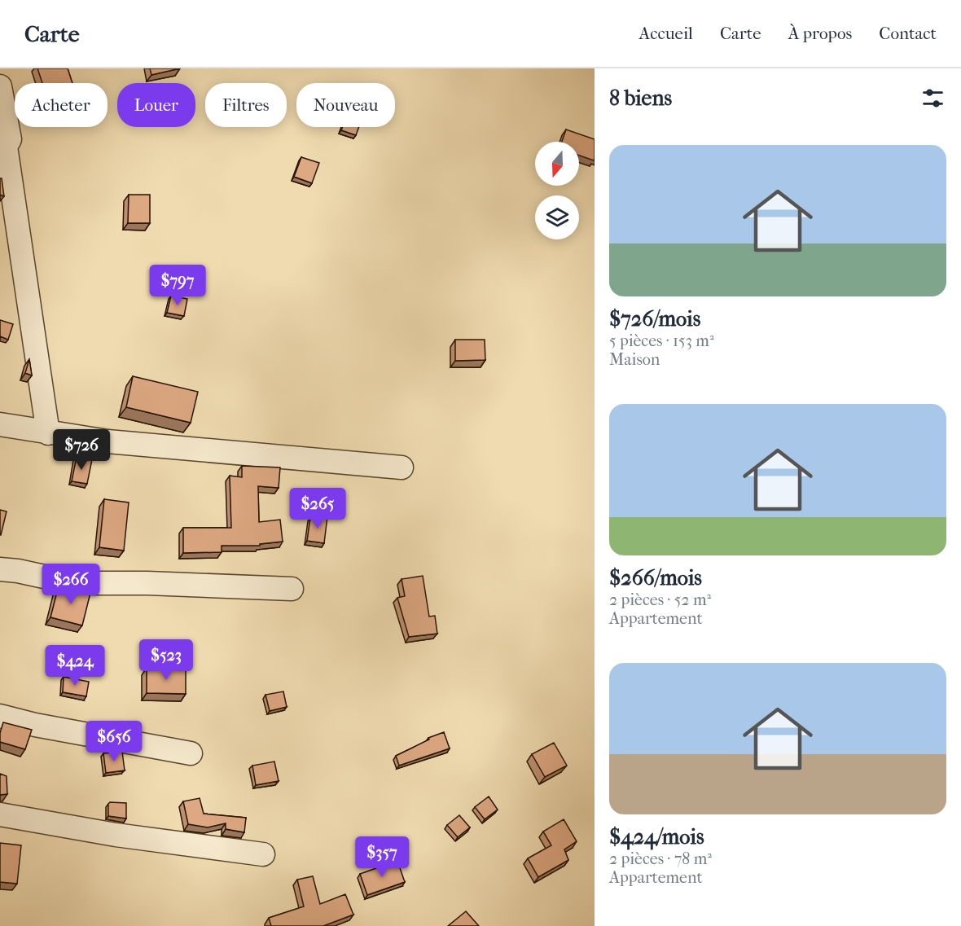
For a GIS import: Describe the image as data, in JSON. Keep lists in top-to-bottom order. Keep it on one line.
{"north":"bottom","page":{"header":"Carte","nav":["Accueil","Carte","À propos","Contact"],"heading":"8 biens","chip":["Acheter","Louer","Filtres","Nouveau"],"list":[{"name":"$726/mois","note":"5 pièces · 153 m² · Maison"},{"name":"$266/mois","note":"2 pièces · 52 m² · Appartement"},{"name":"$424/mois","note":"2 pièces · 78 m² · Appartement"}],"price":["$797","$726","$265","$266","$523","$424","$656","$357"]}}
